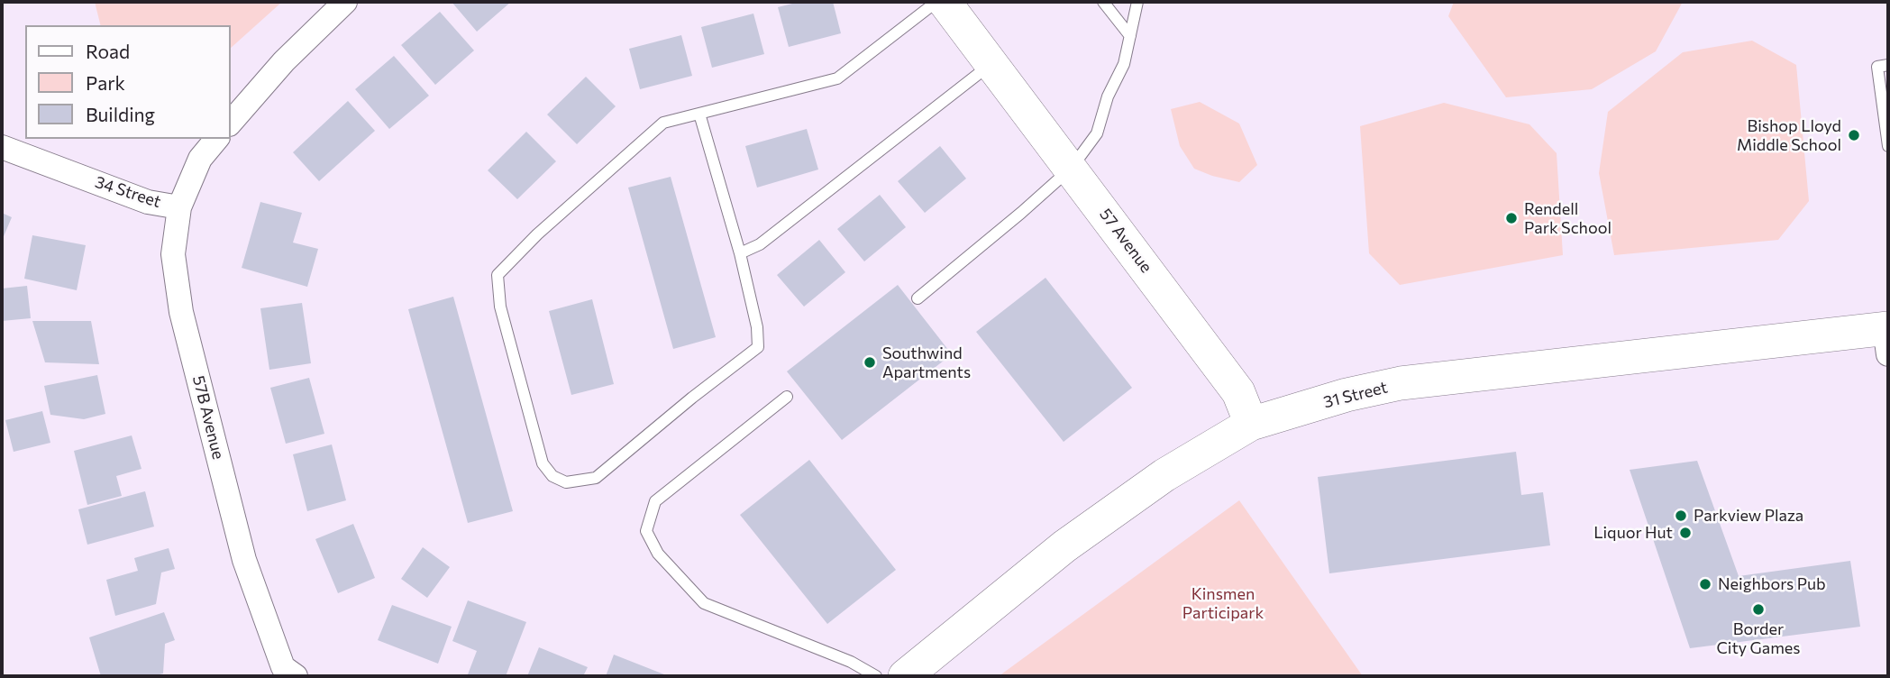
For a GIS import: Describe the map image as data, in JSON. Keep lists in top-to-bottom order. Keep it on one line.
{"streets":{"street":["34 Street","57 Avenue","31 Street","57B Avenue"]},"crossings":[["34 Street","57B Avenue"],["57 Avenue","31 Street"]],"parks":["Kinsmen Participark"],"places":["Bishop Lloyd Middle School","Rendell Park School","Southwind Apartments","Parkview Plaza","Liquor Hut","Neighbors Pub","Border City Games"],"legend":["Road","Park","Building"]}
